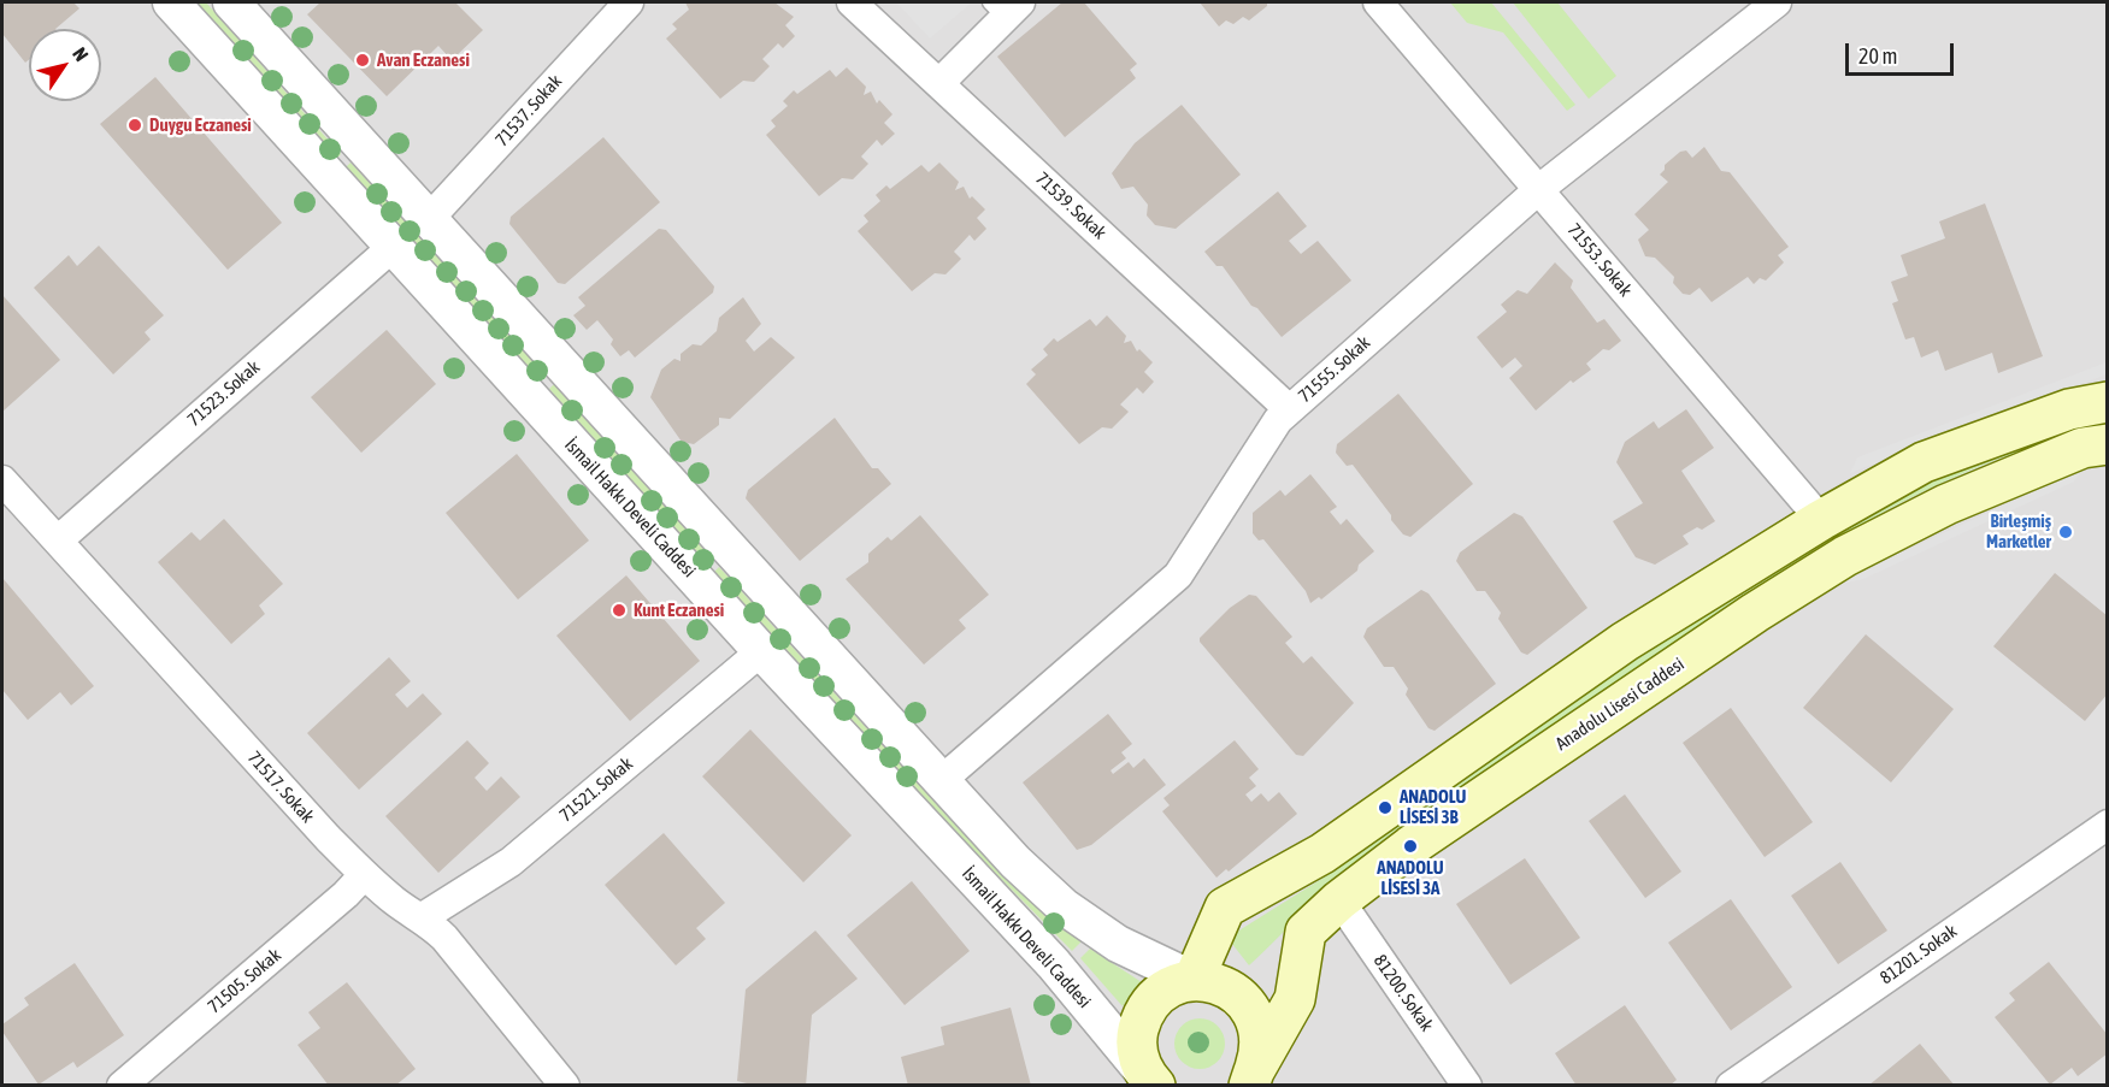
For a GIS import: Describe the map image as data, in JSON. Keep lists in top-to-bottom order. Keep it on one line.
{"streets":{"main road":["Anadolu Lisesi Caddesi"],"street":["71537. Sokak","71539. Sokak","71553. Sokak","71555. Sokak","71523. Sokak","İsmail Hakkı Develi Caddesi","71517. Sokak","71521. Sokak","81201. Sokak","71505. Sokak","81200. Sokak"]},"crossings":[["71539. Sokak","71555. Sokak"],["71553. Sokak","71555. Sokak"],["71523. Sokak","İsmail Hakkı Develi Caddesi"],["71523. Sokak","71517. Sokak"],["İsmail Hakkı Develi Caddesi","71521. Sokak"],["Anadolu Lisesi Caddesi","81200. Sokak"],["71517. Sokak","71521. Sokak"],["71517. Sokak","71505. Sokak"]],"places":["Avan Eczanesi","Duygu Eczanesi","Birleşmiş Marketler","Kunt Eczanesi","ANADOLU LİSESİ 3B","ANADOLU LİSESİ 3A"],"scale_bar":"20 m","north":"top right"}
